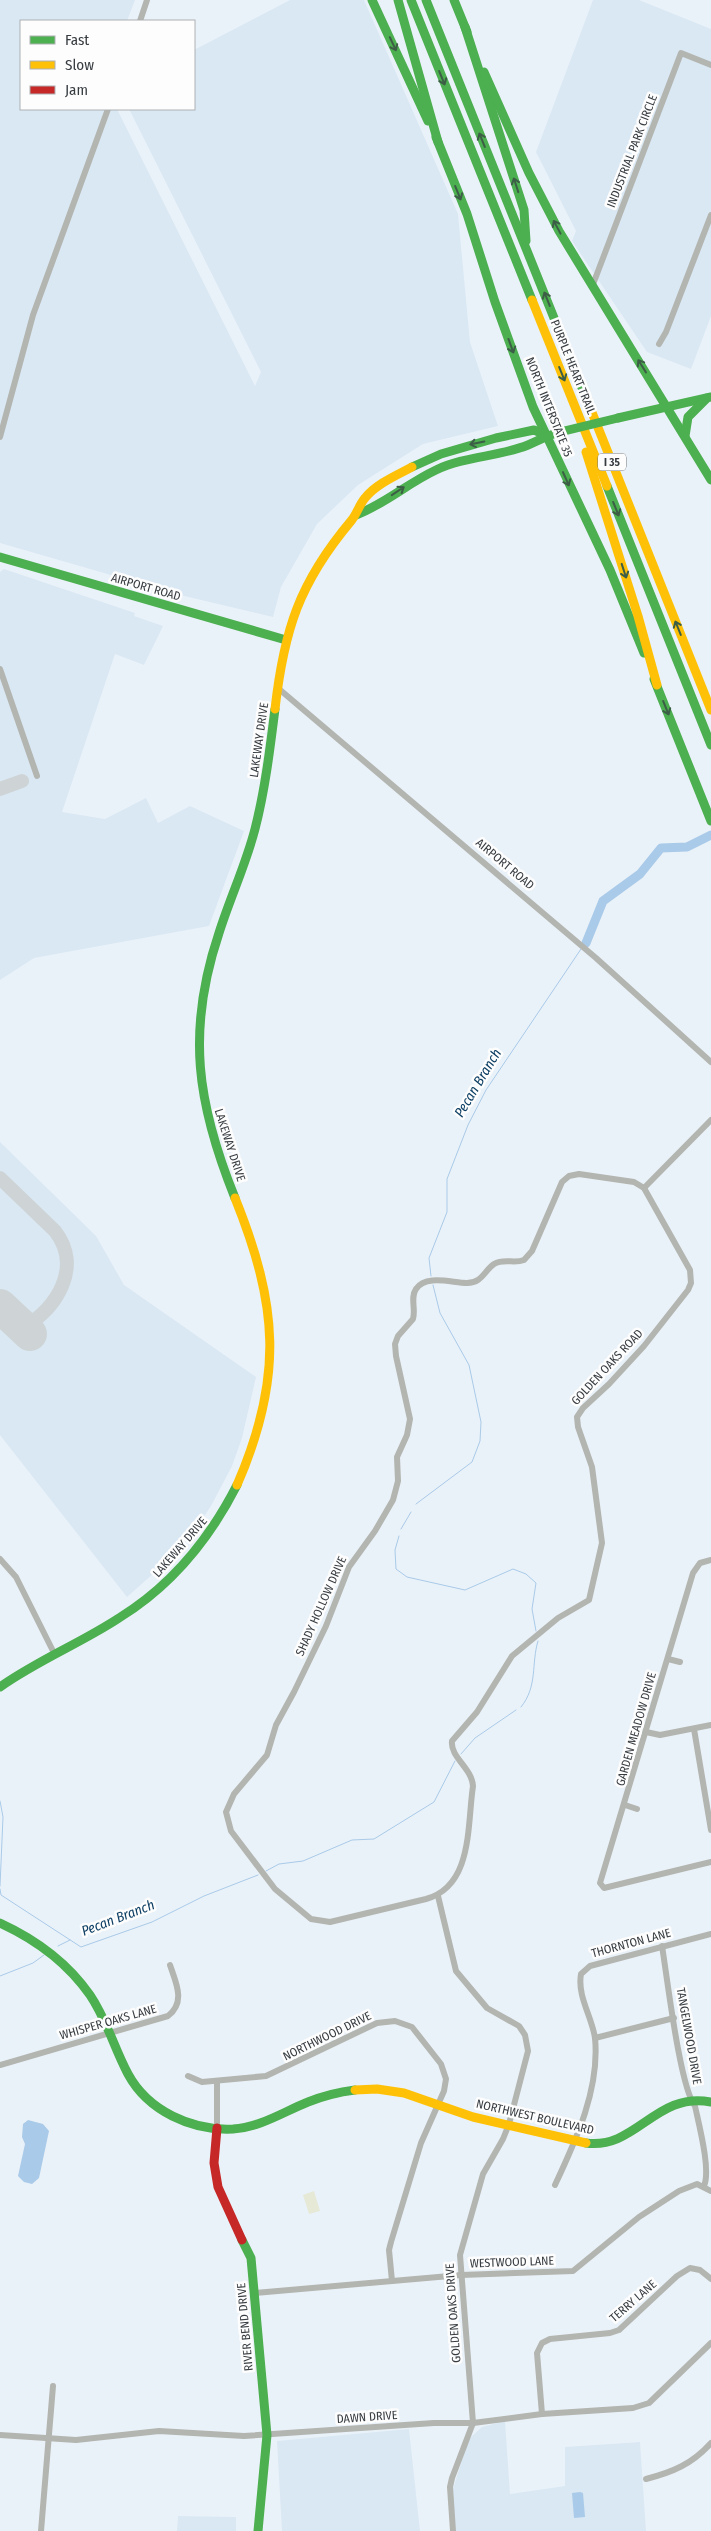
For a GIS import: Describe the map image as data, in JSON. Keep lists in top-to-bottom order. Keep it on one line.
{"streets":{"main road":["PURPLE HEART TRAIL","NORTH INTERSTATE 35","I 35","AIRPORT ROAD","LAKEWAY DRIVE","NORTHWEST BOULEVARD","RIVER BEND DRIVE"],"street":["INDUSTRIAL PARK CIRCLE","GOLDEN OAKS ROAD","SHADY HOLLOW DRIVE","GARDEN MEADOW DRIVE","THORNTON LANE","WHISPER OAKS LANE","NORTHWOOD DRIVE","TANGELWOOD DRIVE","WESTWOOD LANE","TERRY LANE","GOLDEN OAKS DRIVE","DAWN DRIVE"]},"crossings":[["NORTH INTERSTATE 35","LAKEWAY DRIVE"],["AIRPORT ROAD","LAKEWAY DRIVE"],["GOLDEN OAKS ROAD","SHADY HOLLOW DRIVE"],["GOLDEN OAKS ROAD","GOLDEN OAKS DRIVE"],["SHADY HOLLOW DRIVE","GOLDEN OAKS DRIVE"],["THORNTON LANE","TANGELWOOD DRIVE"],["THORNTON LANE","NORTHWEST BOULEVARD"],["WHISPER OAKS LANE","NORTHWEST BOULEVARD"],["NORTHWOOD DRIVE","NORTHWEST BOULEVARD"],["NORTHWOOD DRIVE","WESTWOOD LANE"],["TANGELWOOD DRIVE","NORTHWEST BOULEVARD"],["TANGELWOOD DRIVE","WESTWOOD LANE"],["NORTHWEST BOULEVARD","GOLDEN OAKS DRIVE"],["NORTHWEST BOULEVARD","RIVER BEND DRIVE"],["WESTWOOD LANE","GOLDEN OAKS DRIVE"],["WESTWOOD LANE","RIVER BEND DRIVE"],["TERRY LANE","DAWN DRIVE"],["GOLDEN OAKS DRIVE","DAWN DRIVE"],["RIVER BEND DRIVE","DAWN DRIVE"]],"water":["Pecan Branch"],"legend":["Fast","Slow","Jam"]}
